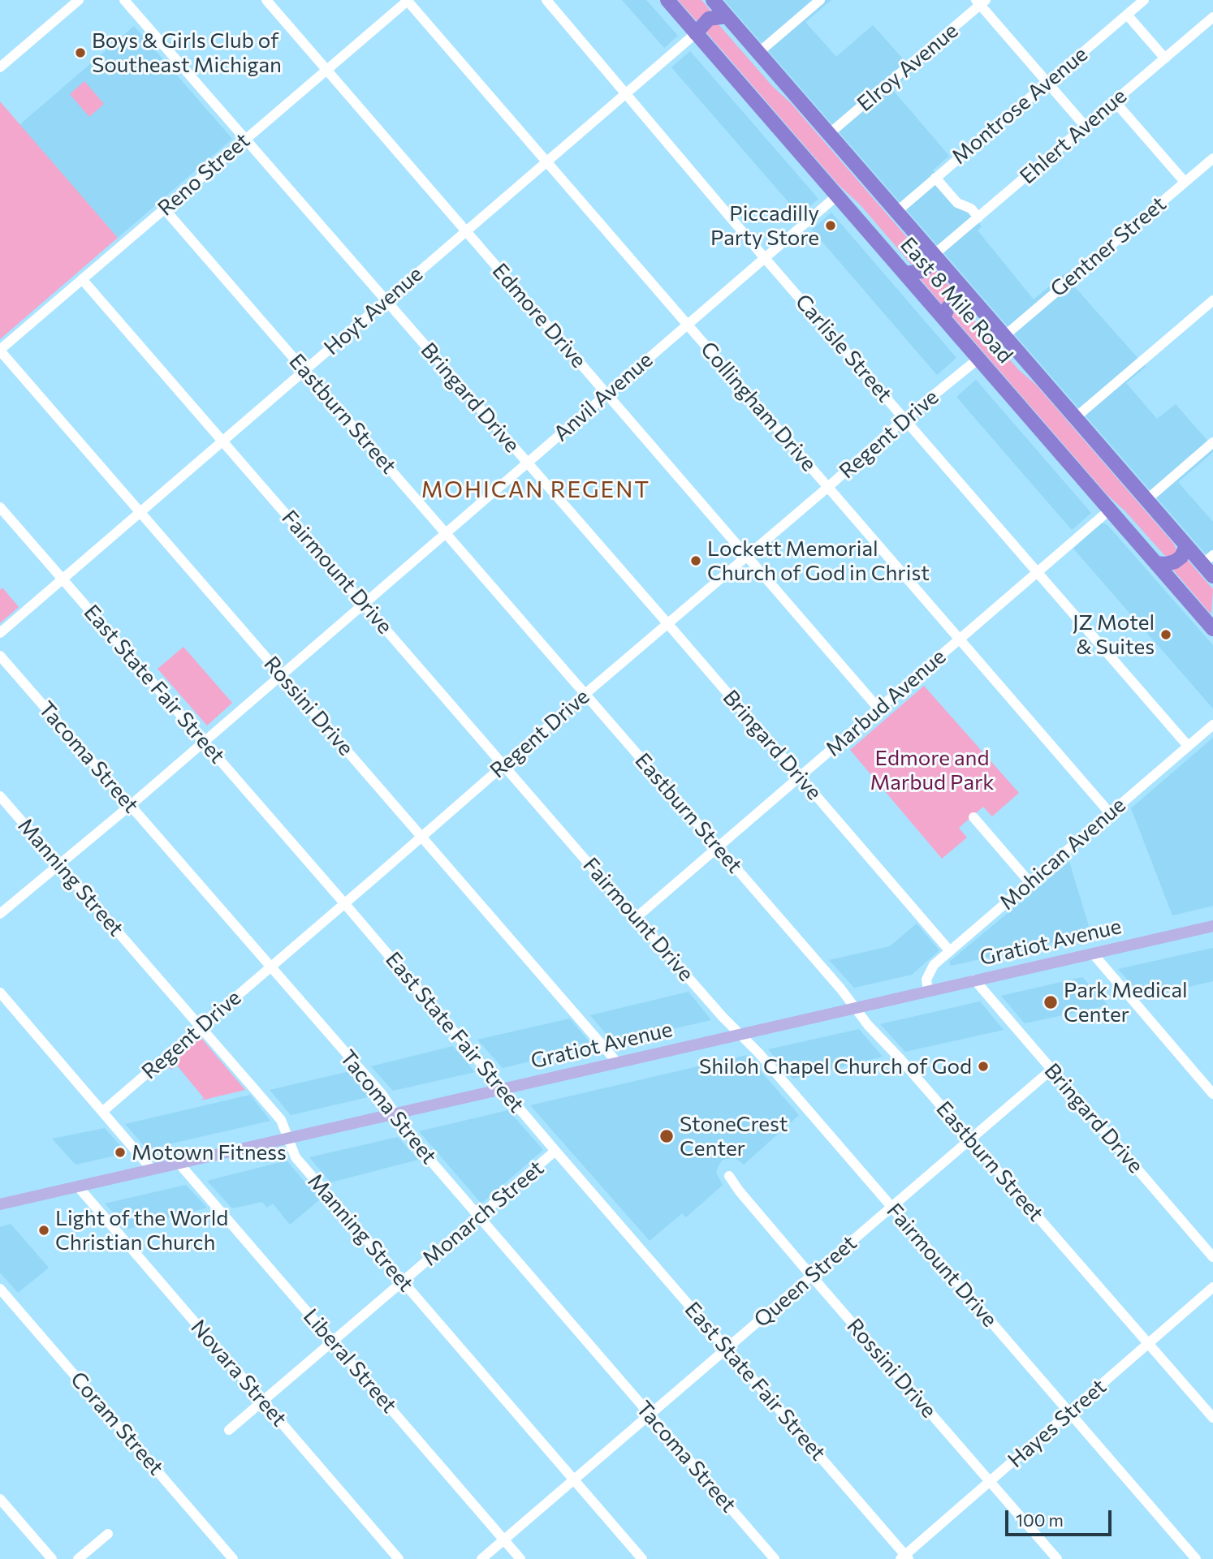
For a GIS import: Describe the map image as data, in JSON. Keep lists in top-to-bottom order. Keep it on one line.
{"streets":{"highway":["East 8 Mile Road"],"main road":["Gratiot Avenue"],"street":["Elroy Avenue","Montrose Avenue","Ehlert Avenue","Reno Street","Gentner Street","Hoyt Avenue","Edmore Drive","Carlisle Street","Anvil Avenue","Bringard Drive","Collingham Drive","Eastburn Street","Regent Drive","Fairmount Drive","East State Fair Street","Marbud Avenue","Rossini Drive","Tacoma Street","Mohican Avenue","Manning Street","Monarch Street","Queen Street","Liberal Street","Novara Street","Coram Street","Hayes Street"]},"crossings":[["Elroy Avenue","East 8 Mile Road"],["Montrose Avenue","East 8 Mile Road"],["Ehlert Avenue","East 8 Mile Road"],["Reno Street","Edmore Drive"],["Reno Street","Bringard Drive"],["Reno Street","Collingham Drive"],["Reno Street","Eastburn Street"],["Reno Street","Fairmount Drive"],["Reno Street","Rossini Drive"],["Gentner Street","East 8 Mile Road"],["East 8 Mile Road","Hoyt Avenue"],["East 8 Mile Road","Anvil Avenue"],["East 8 Mile Road","Regent Drive"],["East 8 Mile Road","Marbud Avenue"],["Hoyt Avenue","Edmore Drive"],["Hoyt Avenue","Carlisle Street"],["Hoyt Avenue","Bringard Drive"],["Hoyt Avenue","Collingham Drive"],["Hoyt Avenue","Eastburn Street"],["Hoyt Avenue","Fairmount Drive"],["Hoyt Avenue","East State Fair Street"],["Hoyt Avenue","Rossini Drive"],["Edmore Drive","Anvil Avenue"],["Edmore Drive","Regent Drive"],["Edmore Drive","Marbud Avenue"],["Carlisle Street","Anvil Avenue"],["Carlisle Street","Regent Drive"],["Carlisle Street","Marbud Avenue"],["Carlisle Street","Mohican Avenue"],["Anvil Avenue","Bringard Drive"],["Anvil Avenue","Collingham Drive"],["Anvil Avenue","Eastburn Street"],["Anvil Avenue","Fairmount Drive"],["Anvil Avenue","East State Fair Street"],["Anvil Avenue","Rossini Drive"],["Anvil Avenue","Tacoma Street"],["Anvil Avenue","Manning Street"],["Bringard Drive","Regent Drive"],["Bringard Drive","Marbud Avenue"],["Bringard Drive","Mohican Avenue"],["Bringard Drive","Gratiot Avenue"],["Bringard Drive","Queen Street"],["Collingham Drive","Regent Drive"],["Collingham Drive","Marbud Avenue"],["Collingham Drive","Mohican Avenue"],["Eastburn Street","Regent Drive"],["Eastburn Street","Marbud Avenue"],["Eastburn Street","Gratiot Avenue"],["Eastburn Street","Queen Street"],["Eastburn Street","Hayes Street"],["Regent Drive","Fairmount Drive"],["Regent Drive","East State Fair Street"],["Regent Drive","Rossini Drive"],["Regent Drive","Tacoma Street"],["Regent Drive","Manning Street"],["Fairmount Drive","Marbud Avenue"],["Fairmount Drive","Gratiot Avenue"],["Fairmount Drive","Queen Street"],["Fairmount Drive","Hayes Street"],["East State Fair Street","Gratiot Avenue"],["East State Fair Street","Monarch Street"],["East State Fair Street","Queen Street"],["East State Fair Street","Hayes Street"],["Rossini Drive","Gratiot Avenue"],["Rossini Drive","Queen Street"],["Rossini Drive","Hayes Street"],["Tacoma Street","Gratiot Avenue"],["Tacoma Street","Monarch Street"],["Tacoma Street","Queen Street"],["Mohican Avenue","Gratiot Avenue"],["Manning Street","Gratiot Avenue"],["Manning Street","Monarch Street"],["Manning Street","Queen Street"],["Gratiot Avenue","Liberal Street"],["Gratiot Avenue","Novara Street"],["Monarch Street","Liberal Street"],["Monarch Street","Novara Street"],["Queen Street","Liberal Street"]],"districts":["MOHICAN REGENT"],"parks":["Edmore and Marbud Park"],"places":["Boys & Girls Club of Southeast Michigan","Piccadilly Party Store","Lockett Memorial Church of God in Christ","JZ Motel & Suites","Park Medical Center","Shiloh Chapel Church of God","StoneCrest Center","Motown Fitness","Light of the World Christian Church"],"scale_bar":"100 m"}
